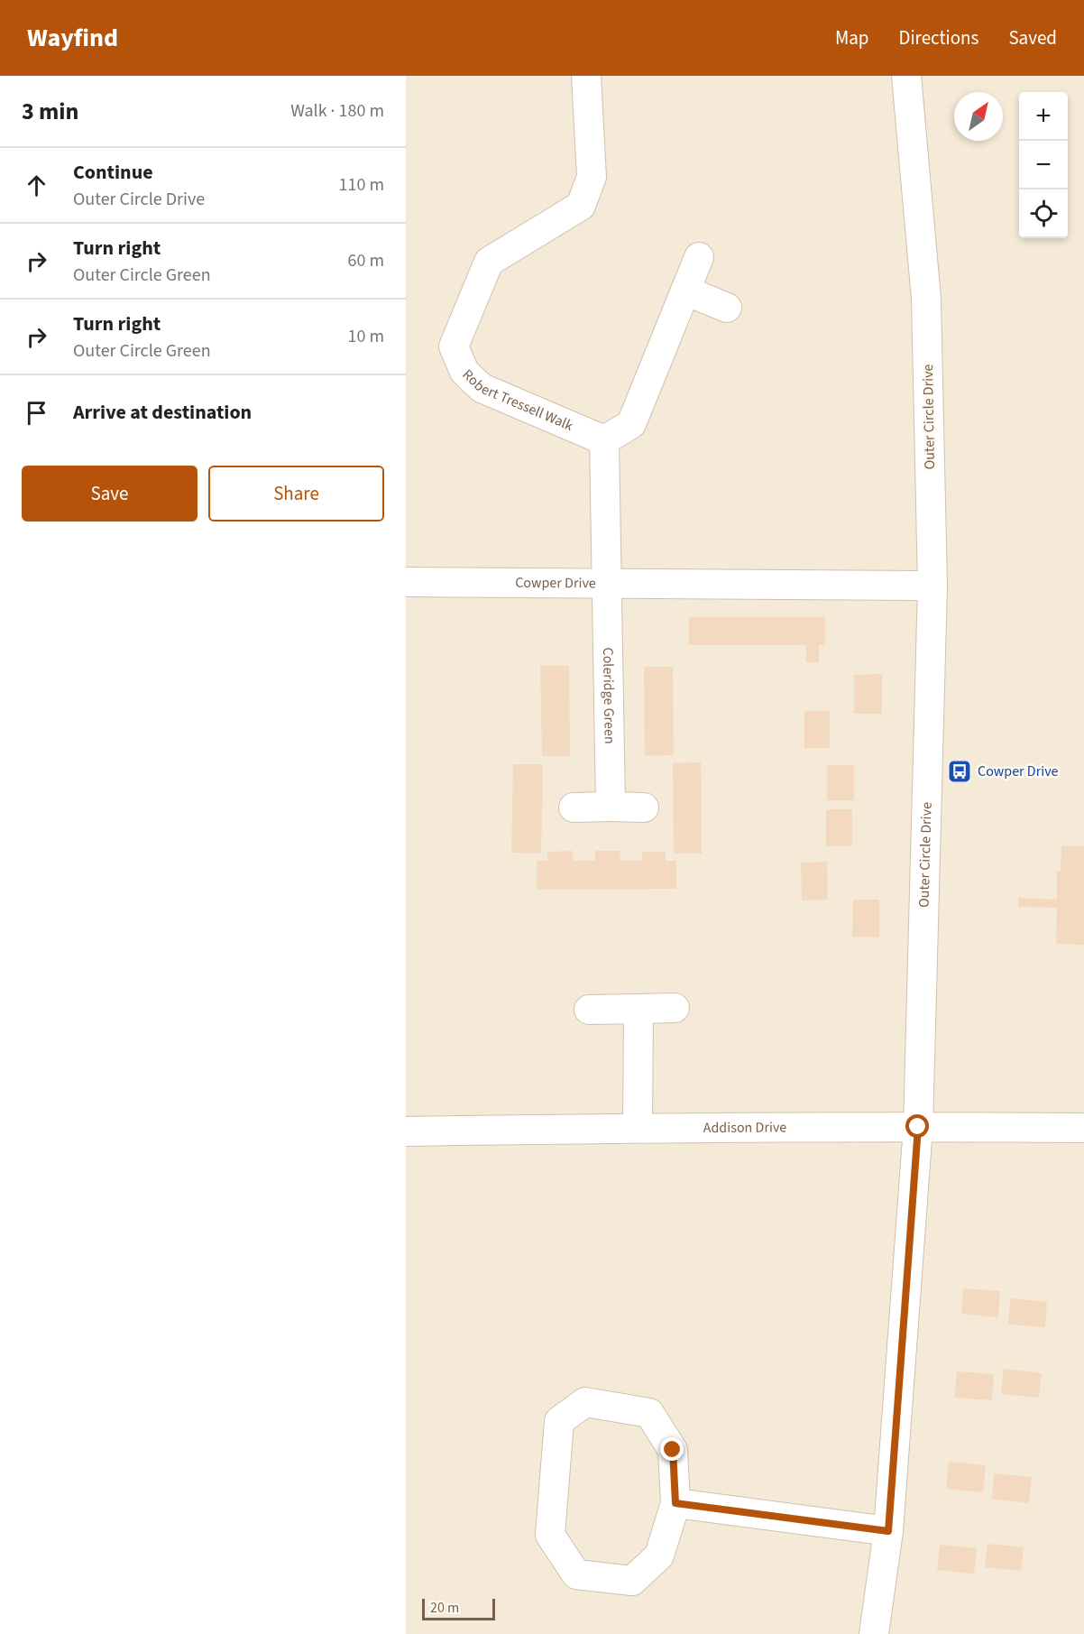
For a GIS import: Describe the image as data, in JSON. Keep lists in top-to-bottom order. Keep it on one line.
{"streets":{"street":["Robert Tressell Walk","Outer Circle Drive","Cowper Drive","Coleridge Green","Addison Drive"]},"crossings":[["Outer Circle Drive","Cowper Drive"],["Outer Circle Drive","Addison Drive"],["Cowper Drive","Coleridge Green"]],"places":{"bus stop":["Cowper Drive"]},"scale_bar":"20 m","north":"top right","page":{"header":"Wayfind","nav":["Map","Directions","Saved"],"heading":["3 min","Walk · 180 m"],"map_buttons":["+","−"],"list":[["Continue","Outer Circle Drive","110 m"],["Turn right","Outer Circle Green","60 m"],["Turn right","Outer Circle Green","10 m"],"Arrive at destination"],"buttons":["Save","Share"],"scale":"20 m"}}
